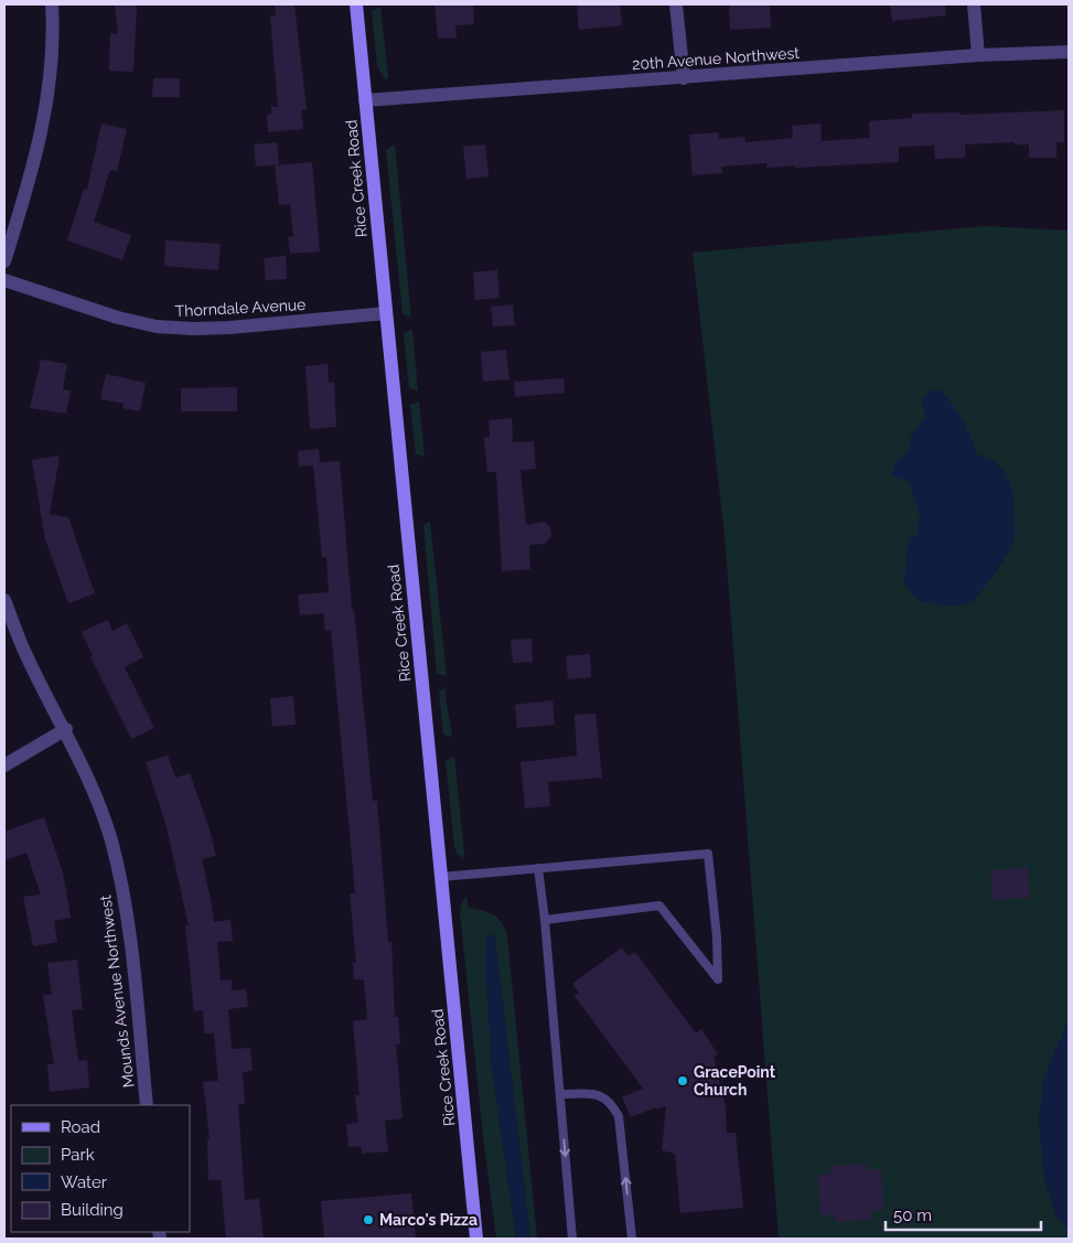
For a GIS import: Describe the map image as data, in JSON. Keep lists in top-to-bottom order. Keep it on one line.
{"streets":{"street":["20th Avenue Northwest","Rice Creek Road","Thorndale Avenue","Mounds Avenue Northwest"]},"crossings":[["20th Avenue Northwest","Rice Creek Road"],["Rice Creek Road","Thorndale Avenue"]],"places":["GracePoint Church","Marco's Pizza"],"legend":["Road","Park","Water","Building"],"scale_bar":"50 m"}
